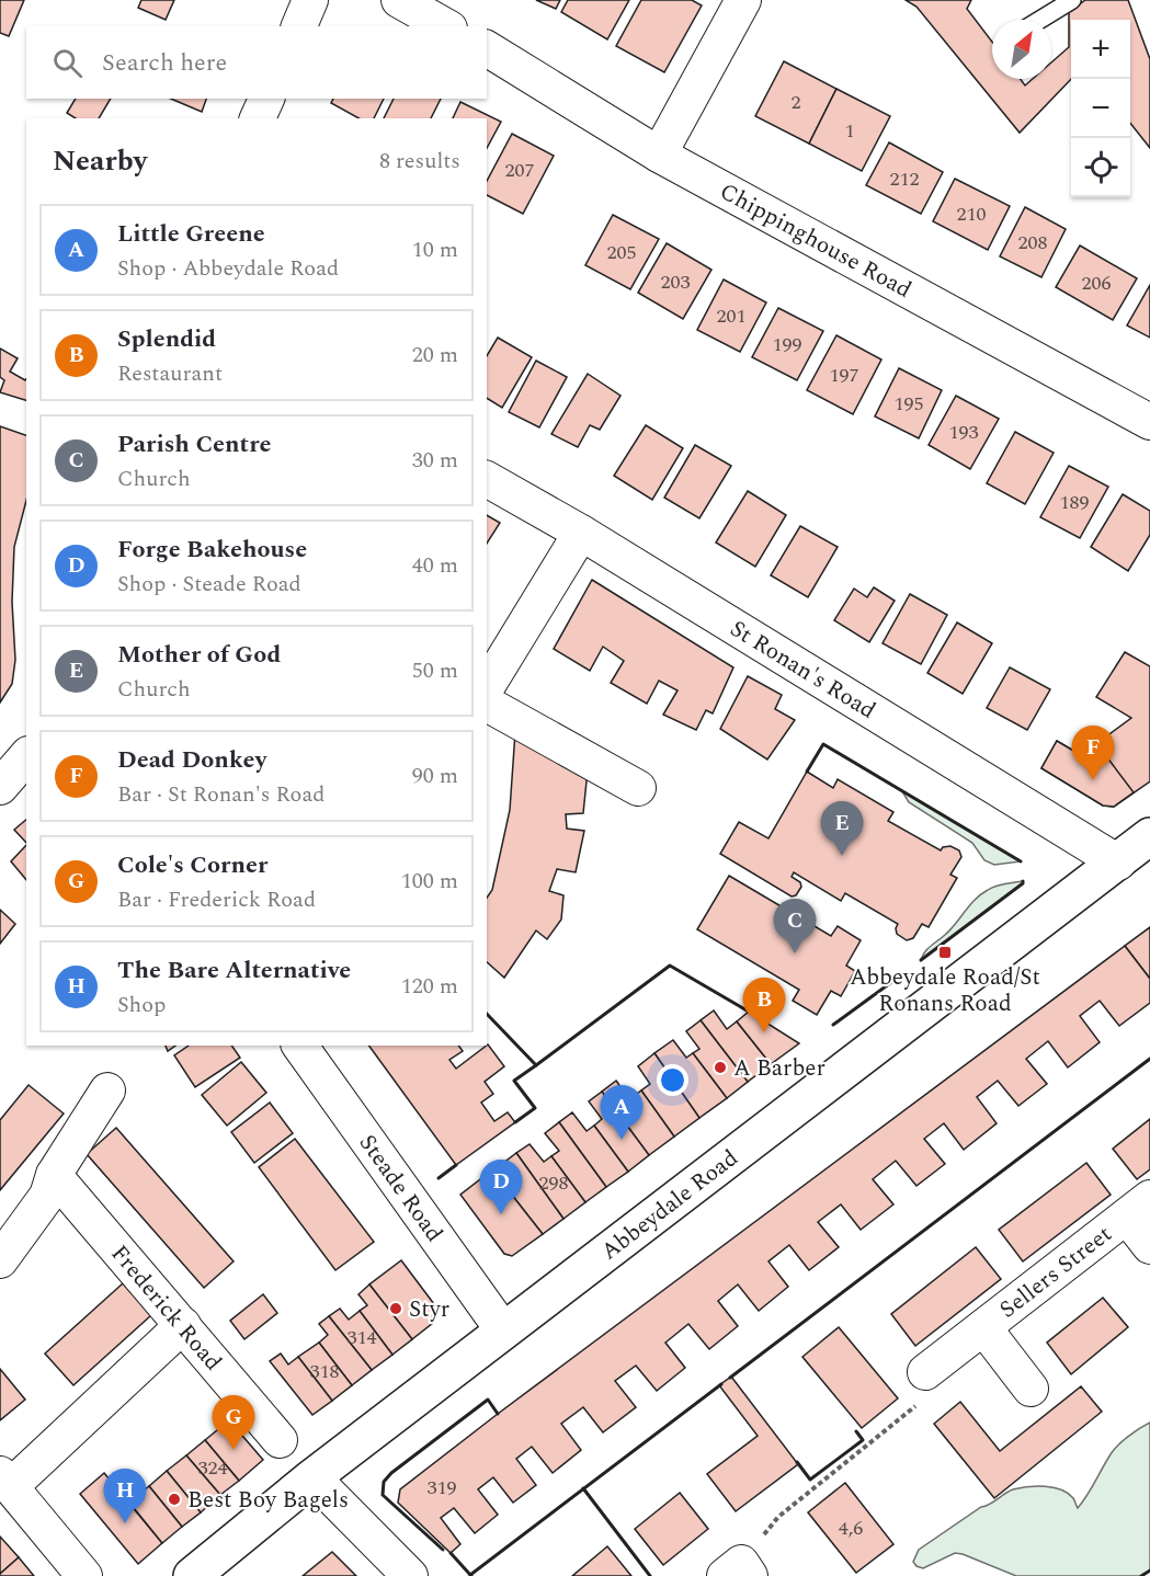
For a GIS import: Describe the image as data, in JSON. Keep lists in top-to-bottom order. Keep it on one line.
{"streets":{"main road":["Abbeydale Road"],"street":["Chippinghouse Road","St Ronan's Road","Steade Road","Sellers Street","Frederick Road"]},"crossings":[["St Ronan's Road","Abbeydale Road"],["Steade Road","Abbeydale Road"]],"places":{"transit":["Abbeydale Road/St Ronans Road"],"other":["A Barber","Styr","Best Boy Bagels"]},"house_numbers":["2","1","207","212","210","208","205","203","206","201","199","197","195","193","189","298","314","318","324","319","4,6"],"north":"top right","page":{"map_buttons":["+","−"],"search":"Search here","heading":["Nearby","8 results"],"list":[{"mark":"A","name":"Little Greene","note":"Shop · Abbeydale Road","value":"10 m"},{"mark":"B","name":"Splendid","note":"Restaurant","value":"20 m"},{"mark":"C","name":"Parish Centre","note":"Church","value":"30 m"},{"mark":"D","name":"Forge Bakehouse","note":"Shop · Steade Road","value":"40 m"},{"mark":"E","name":"Mother of God","note":"Church","value":"50 m"},{"mark":"F","name":"Dead Donkey","note":"Bar · St Ronan's Road","value":"90 m"},{"mark":"G","name":"Cole's Corner","note":"Bar · Frederick Road","value":"100 m"},{"mark":"H","name":"The Bare Alternative","note":"Shop","value":"120 m"}],"pins":["F","E","C","B","A","D","G","H"]}}
